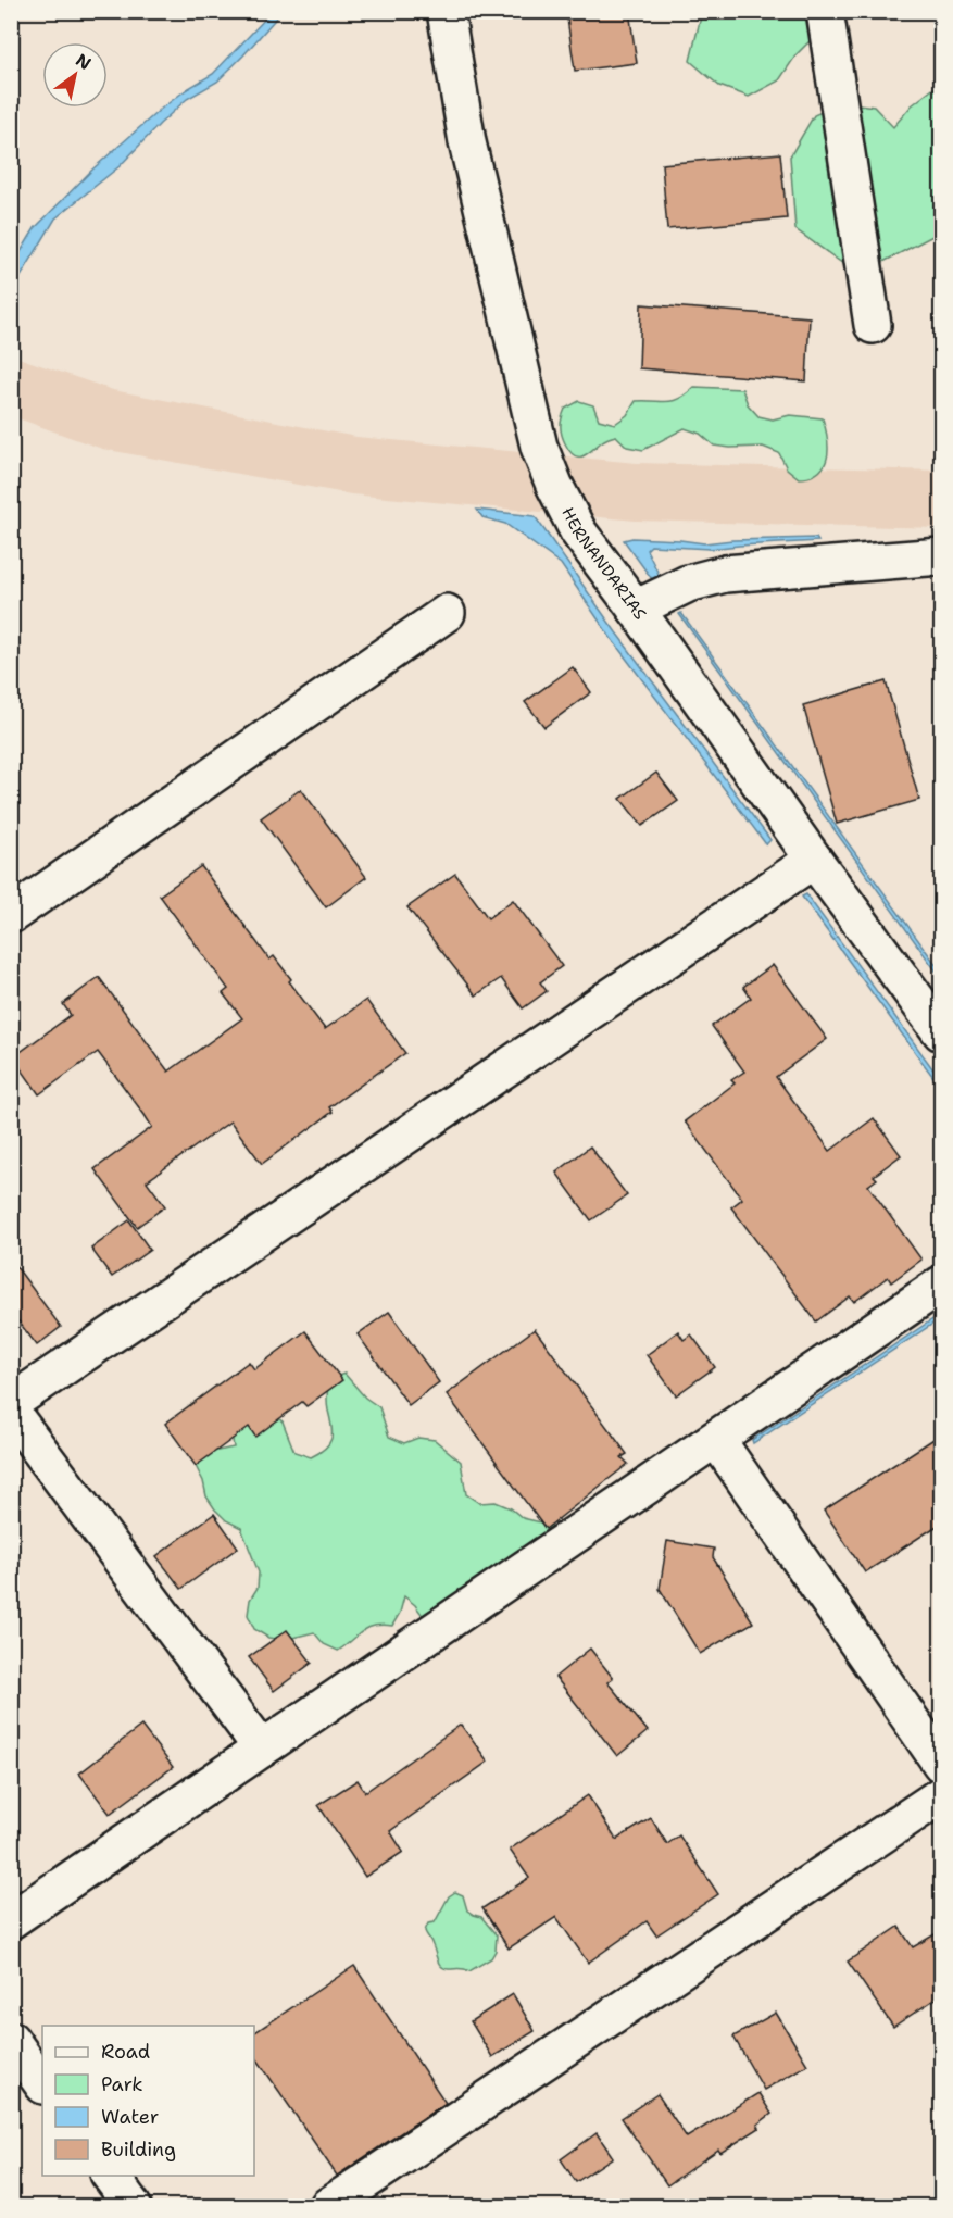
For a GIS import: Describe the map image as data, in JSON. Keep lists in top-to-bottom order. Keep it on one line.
{"streets":{"street":["HERNANDARIAS"]},"legend":["Road","Park","Water","Building"],"north":"top right"}
